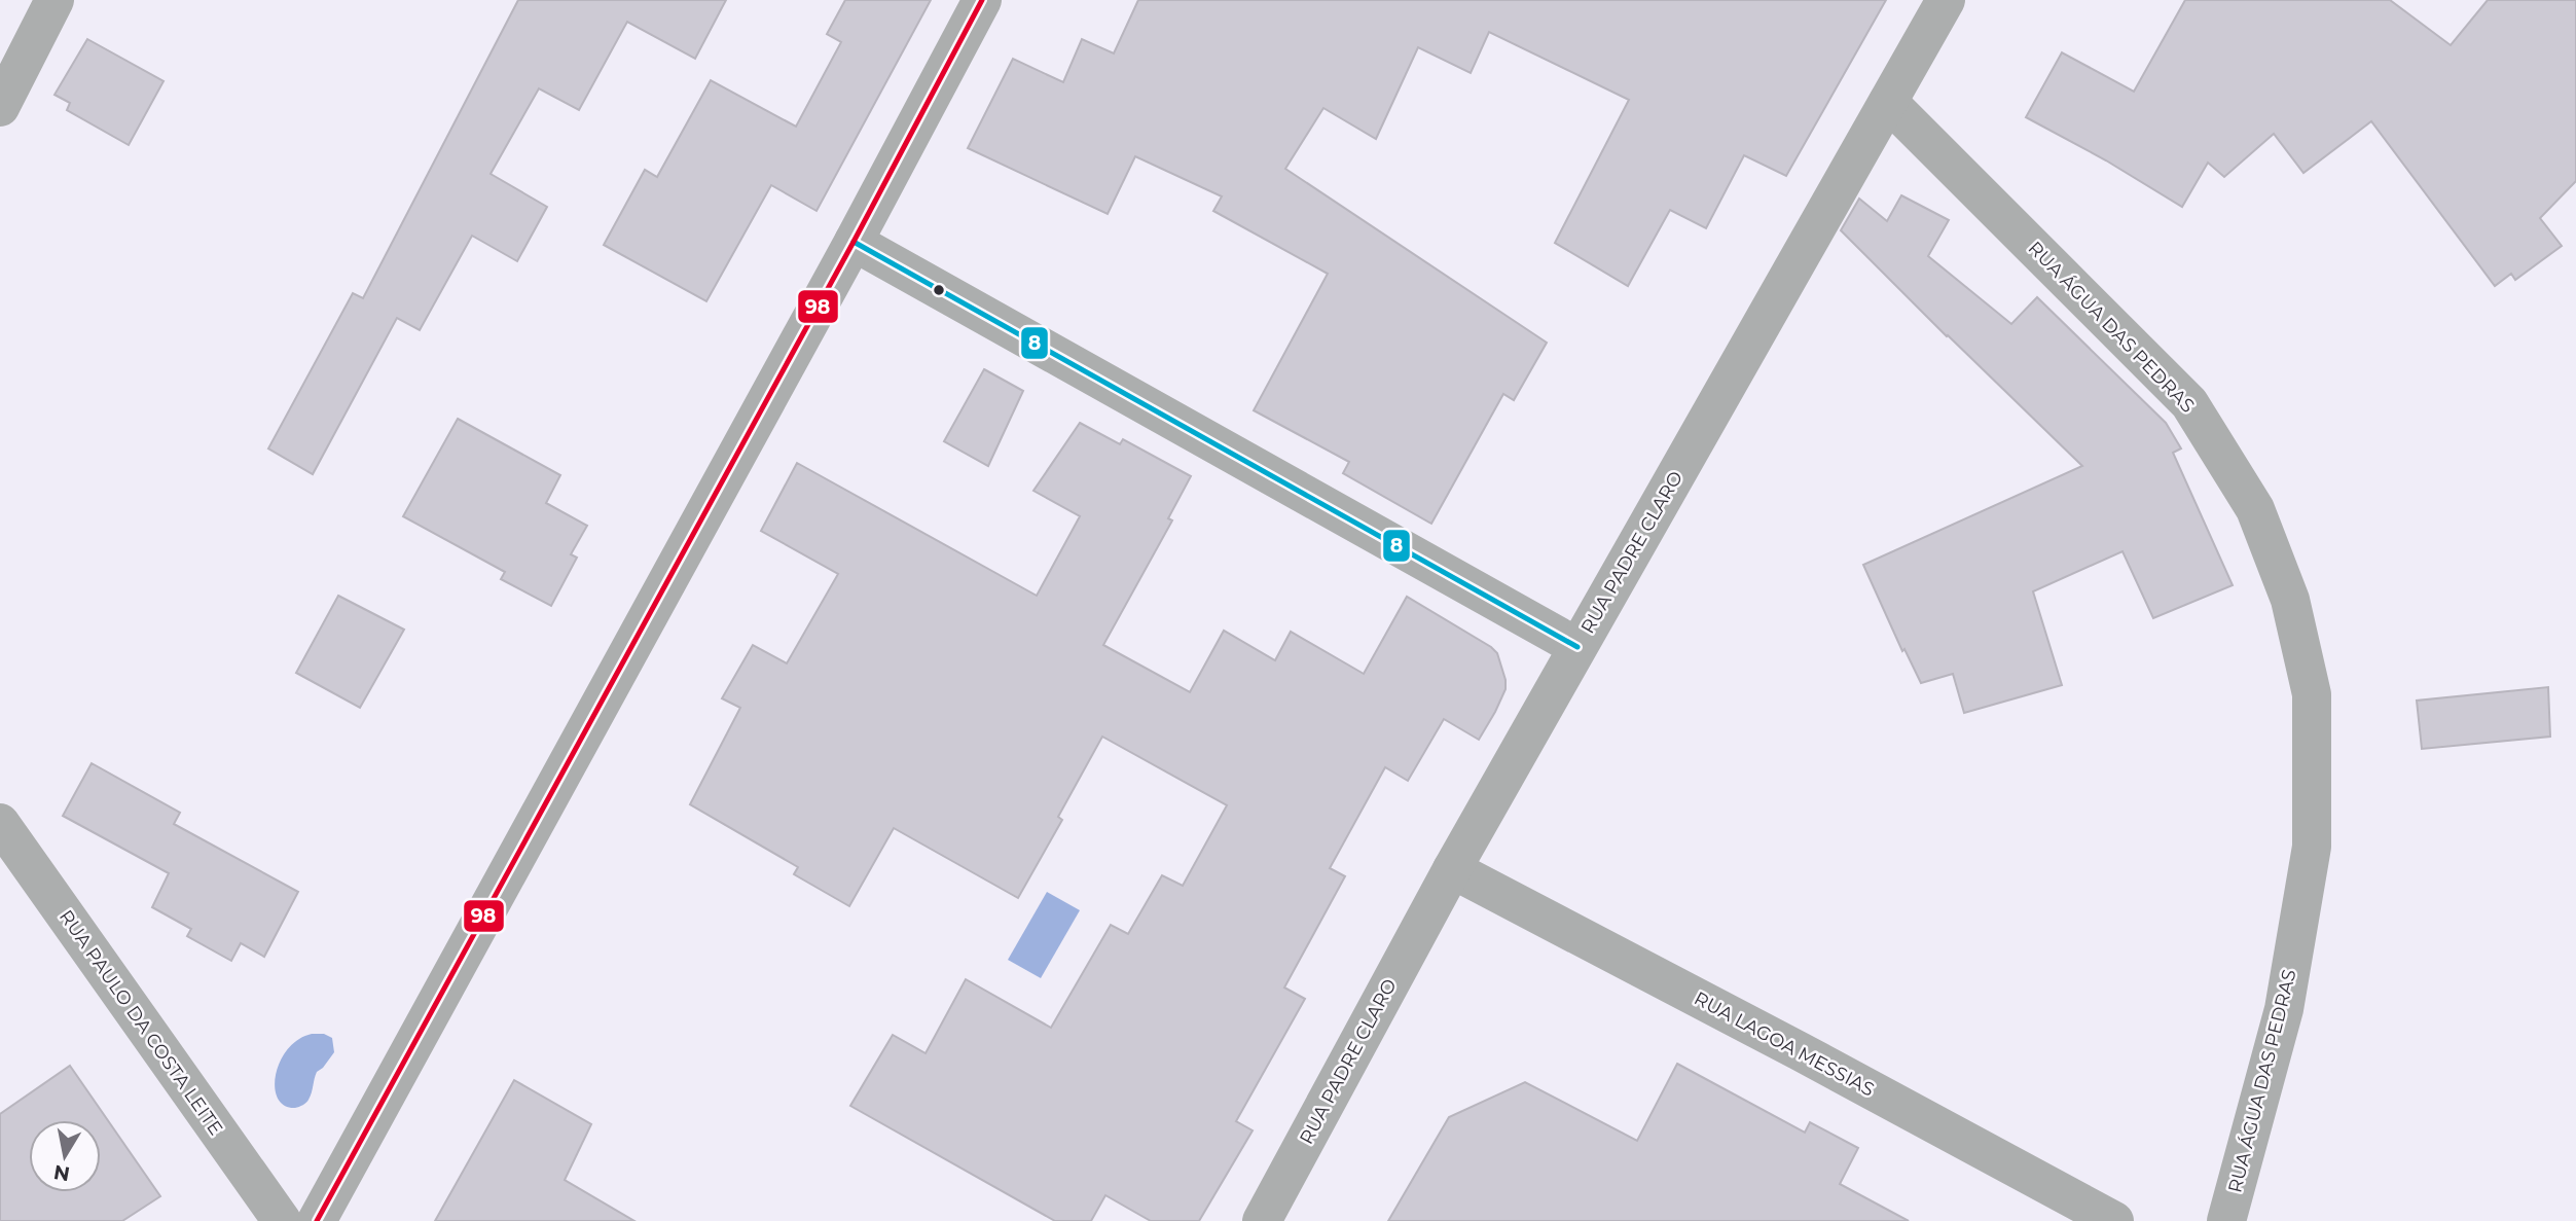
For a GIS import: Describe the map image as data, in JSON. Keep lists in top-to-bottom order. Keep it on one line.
{"streets":{"street":["RUA ÁGUA DAS PEDRAS","RUA PADRE CLARO","RUA PAULO DA COSTA LEITE","RUA LAGOA MESSIAS"]},"crossings":[["RUA ÁGUA DAS PEDRAS","RUA PADRE CLARO"],["RUA PADRE CLARO","RUA LAGOA MESSIAS"]],"lines":["transit line 98","transit line 8"],"north":"bottom"}
